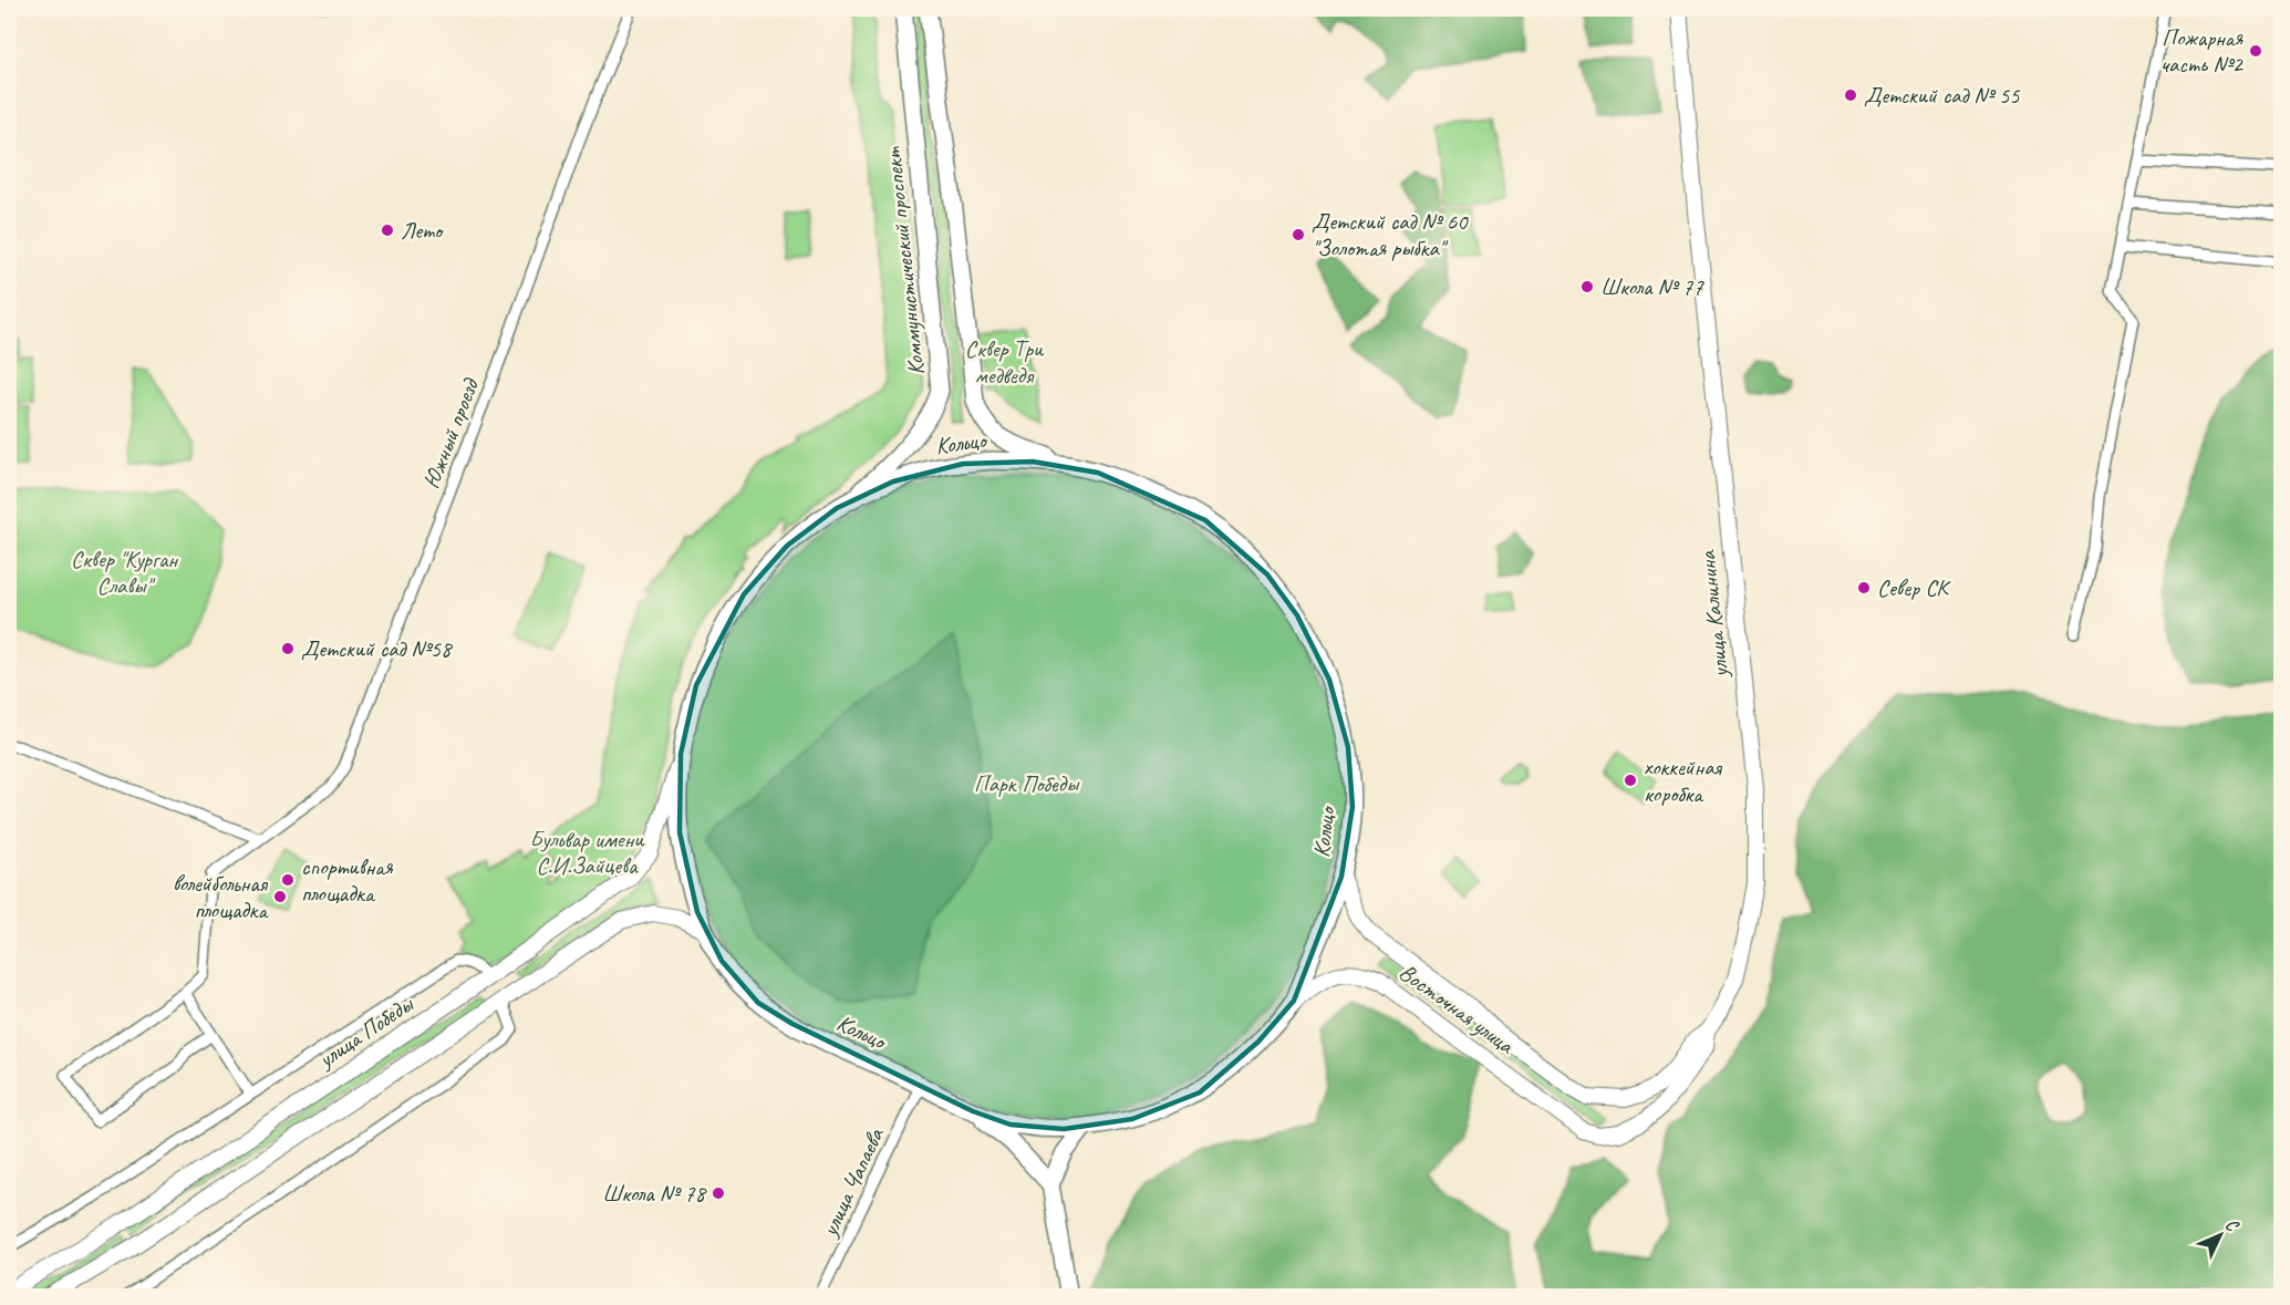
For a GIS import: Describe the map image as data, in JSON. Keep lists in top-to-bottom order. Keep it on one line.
{"streets":{"main road":["Коммунистический проспект","Кольцо","улица Калинина","Восточная улица","улица Победы"],"street":["Южный проезд","улица Чапаева"]},"crossings":[["Коммунистический проспект","Кольцо"],["Кольцо","Восточная улица"],["Кольцо","улица Победы"],["Кольцо","улица Чапаева"],["улица Калинина","Восточная улица"]],"parks":["Сквер Три медведя","Сквер \"Курган Славы\"","Парк Победы","Бульвар имени С.И.Зайцева"],"places":["Пожарная часть №2","Детский сад № 55","Лето","Детский сад № 60 \"Золотая рыбка\"","Школа № 77","Север СК","Детский сад №58","хоккейная коробка","спортивная площадка","волейбольная площадка","Школа № 78"],"north":"top right"}
